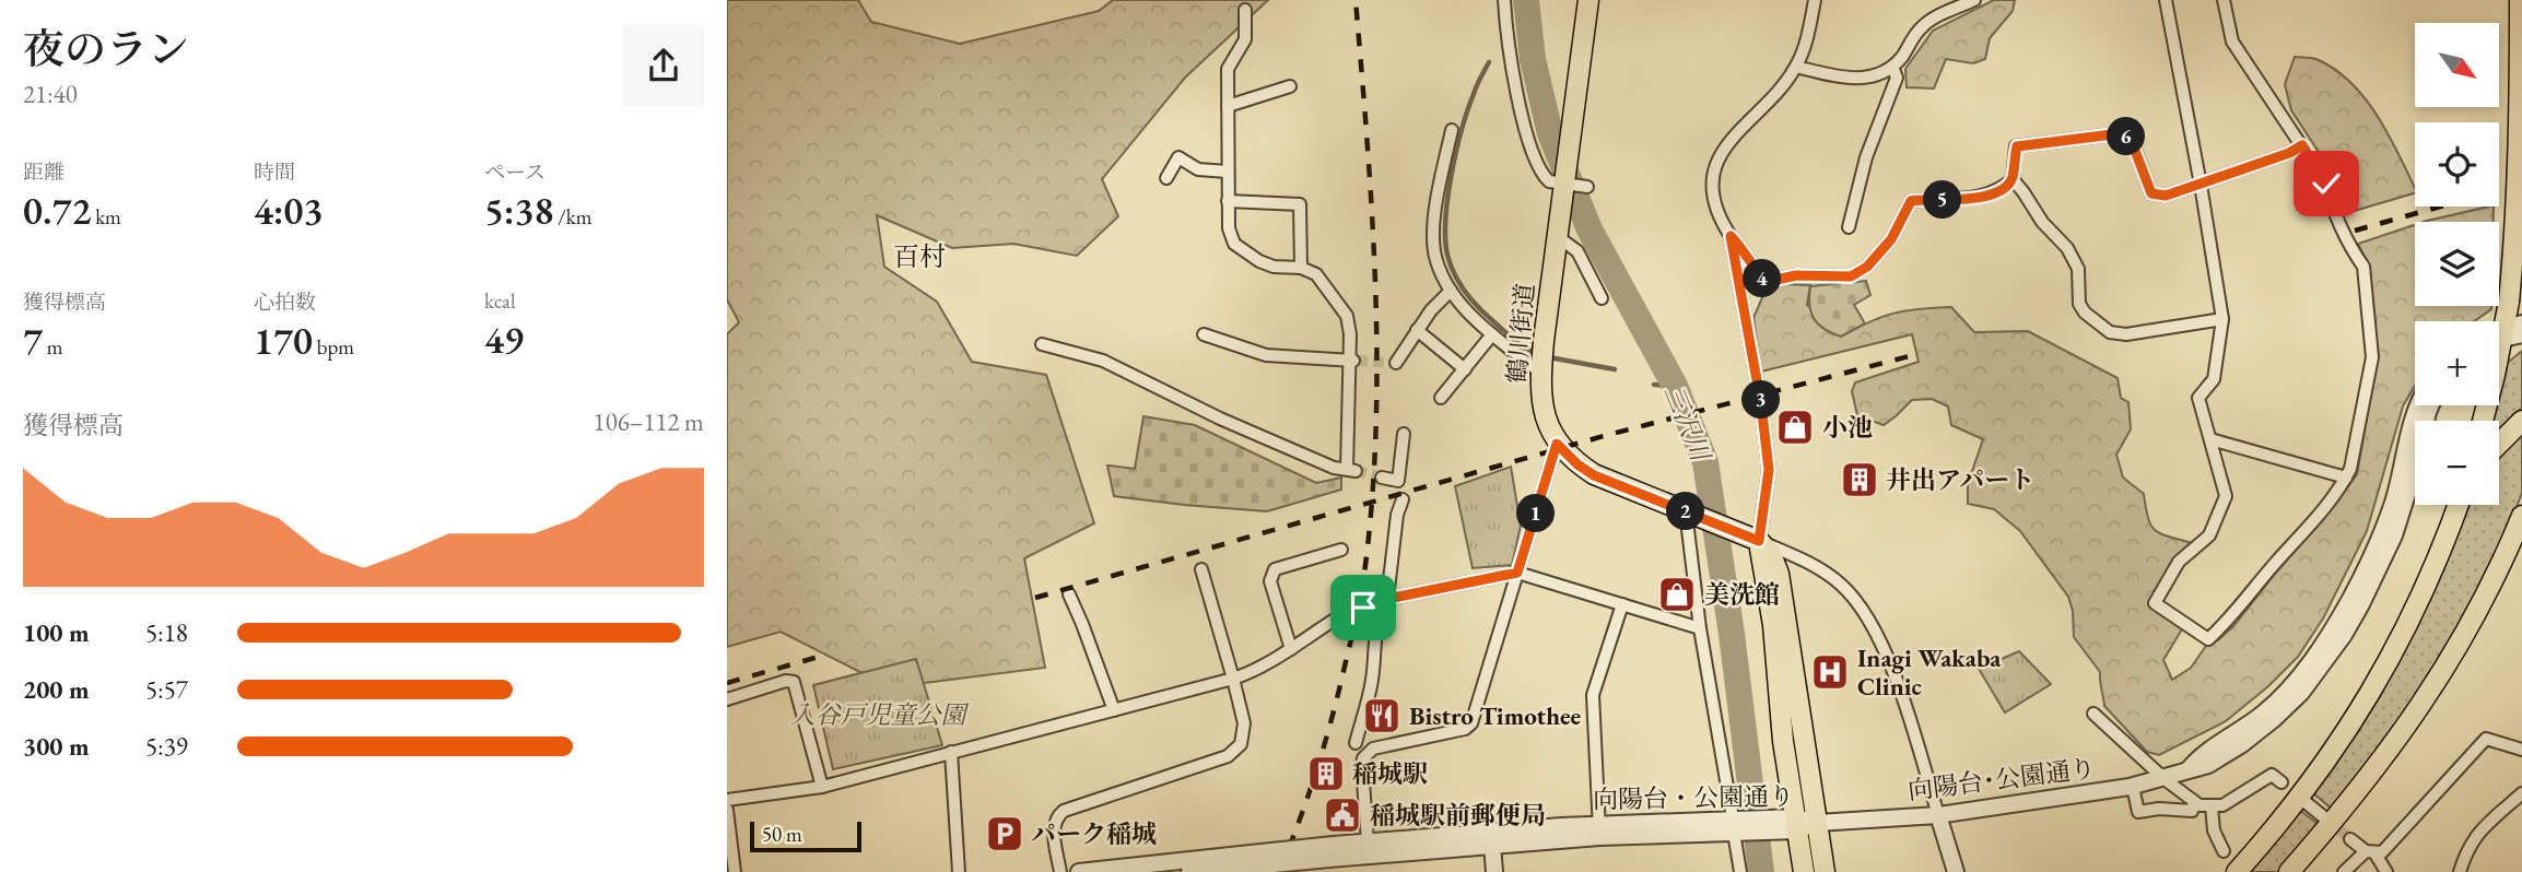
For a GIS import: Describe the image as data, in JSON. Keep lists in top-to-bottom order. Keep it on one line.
{"streets":{"main road":["鶴川街道"],"street":["向陽台･公園通り","向陽台・公園通り"]},"crossings":[["向陽台･公園通り","向陽台・公園通り"]],"districts":["百村"],"water":["三沢川"],"parks":["入谷戸児童公園"],"places":{"shop":["小池","美洗館"],"building":["井出アパート","稲城駅"],"hospital":["Inagi Wakaba Clinic"],"restaurant":["Bistro Timothee"],"public building":["稲城駅前郵便局"],"parking":["パーク稲城"]},"scale_bar":"50 m","north":"bottom right","page":{"heading":["夜のラン","21:40"],"map_buttons":["+","−"],"pins":["6","5","4","3","2","1"],"stats":[["距離","0.72 km"],["時間","4:03"],["ペース","5:38 /km"],["獲得標高","7 m"],["心拍数","170 bpm"],["kcal","49"]],"chart":["獲得標高","106–112 m"],"list":[{"name":"100 m","note":"5:18"},{"name":"200 m","note":"5:57"},{"name":"300 m","note":"5:39"}],"scale":"50 m"}}
